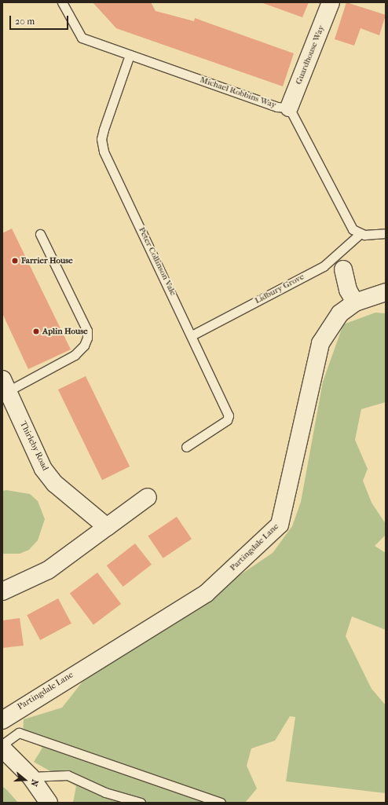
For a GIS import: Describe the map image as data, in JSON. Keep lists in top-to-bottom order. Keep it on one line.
{"streets":{"street":["Guardhouse Way","Thirleby Road","Partingdale Lane"],"lane":["Michael Robbins Way","Peter Collinson Vale","Lidbury Grove"]},"crossings":[["Guardhouse Way","Michael Robbins Way"],["Michael Robbins Way","Peter Collinson Vale"],["Peter Collinson Vale","Lidbury Grove"]],"places":["Farrier House","Aplin House"],"scale_bar":"20 m","north":"right"}
